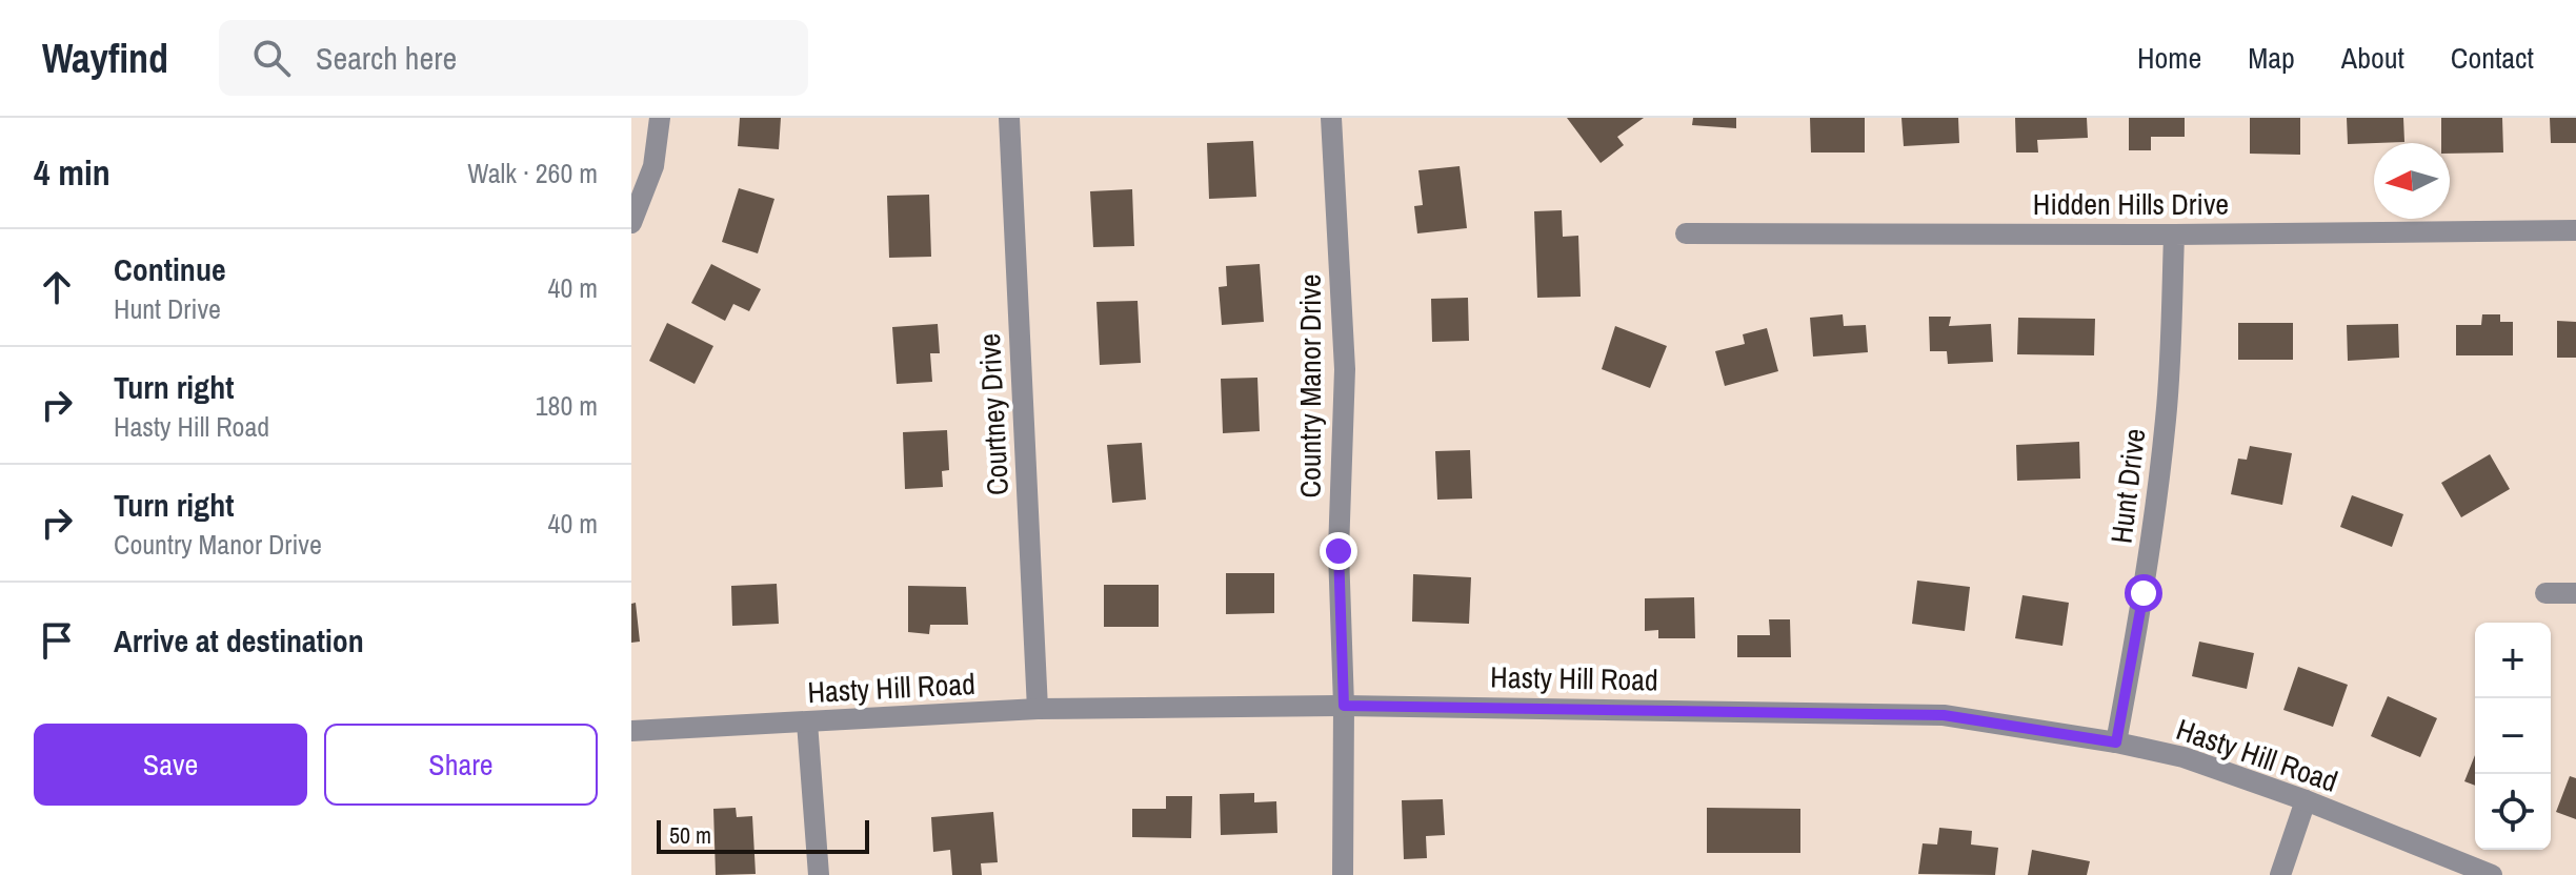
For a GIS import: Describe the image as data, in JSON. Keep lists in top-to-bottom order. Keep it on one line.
{"streets":{"street":["Hidden Hills Drive","Country Manor Drive","Courtney Drive","Hunt Drive","Hasty Hill Road"]},"crossings":[["Hidden Hills Drive","Hunt Drive"],["Country Manor Drive","Hasty Hill Road"],["Courtney Drive","Hasty Hill Road"],["Hunt Drive","Hasty Hill Road"]],"scale_bar":"50 m","north":"left","page":{"header":"Wayfind","search":"Search here","nav":["Home","Map","About","Contact"],"heading":["4 min","Walk · 260 m"],"list":[["Continue","Hunt Drive","40 m"],["Turn right","Hasty Hill Road","180 m"],["Turn right","Country Manor Drive","40 m"],"Arrive at destination"],"map_buttons":["+","−"],"buttons":["Save","Share"],"scale":"50 m"}}
